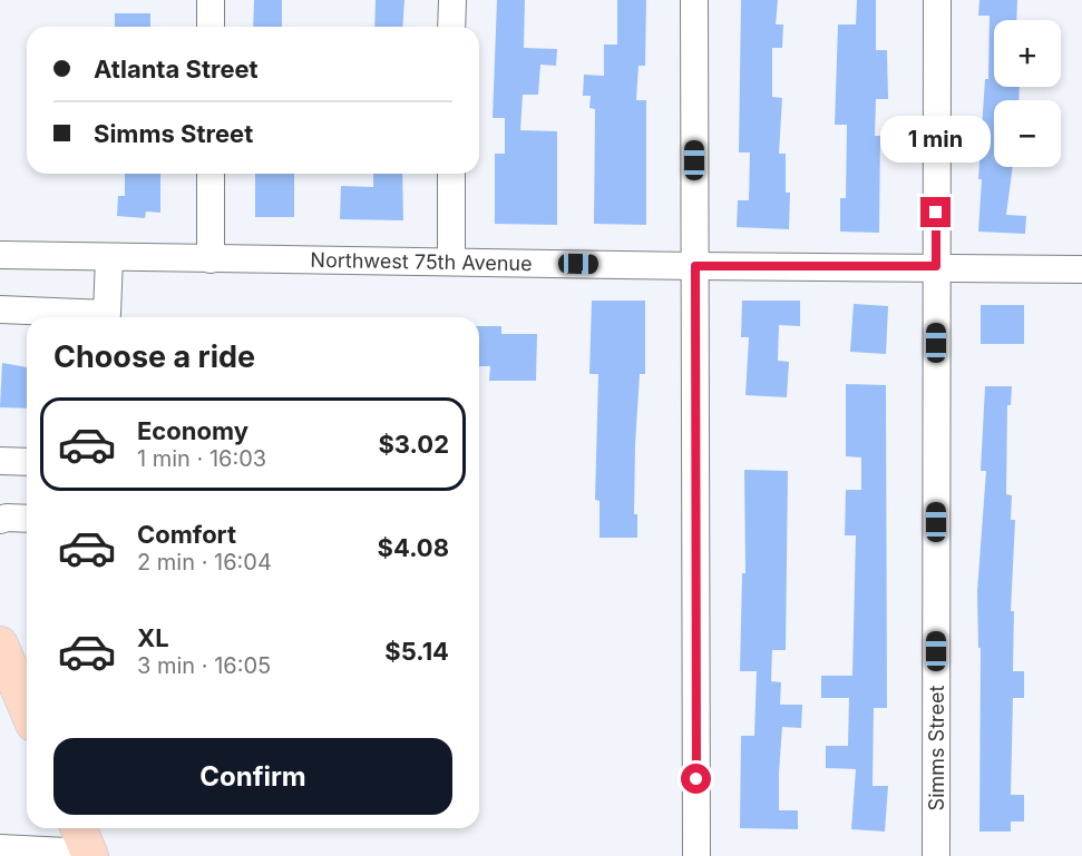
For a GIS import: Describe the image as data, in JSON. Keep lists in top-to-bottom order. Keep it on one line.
{"streets":{"street":["Northwest 75th Avenue","Simms Street"]},"crossings":[["Northwest 75th Avenue","Simms Street"]],"page":{"map_buttons":["+","−"],"banner":["Atlanta Street","Simms Street"],"bubble":"1 min","heading":"Choose a ride","list":[{"name":"Economy","note":"1 min · 16:03","value":"$3.02"},{"name":"Comfort","note":"2 min · 16:04","value":"$4.08"},{"name":"XL","note":"3 min · 16:05","value":"$5.14"}],"buttons":"Confirm"}}
